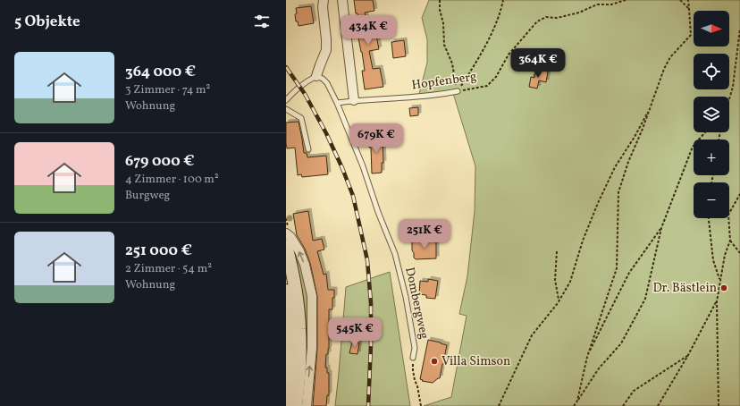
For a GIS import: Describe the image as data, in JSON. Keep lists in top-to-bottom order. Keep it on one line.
{"streets":{"lane":["Hopfenberg","Dombergweg"]},"crossings":[["Hopfenberg","Dombergweg"]],"places":["Dr. Bästlein","Villa Simson"],"north":"right","page":{"heading":"5 Objekte","map_buttons":["+","−"],"price":["434K €","364K €","679K €","251K €","545K €"],"list":[{"name":"364 000 €","note":"3 Zimmer · 74 m² · Wohnung"},{"name":"679 000 €","note":"4 Zimmer · 100 m² · Burgweg"},{"name":"251 000 €","note":"2 Zimmer · 54 m² · Wohnung"}]}}
